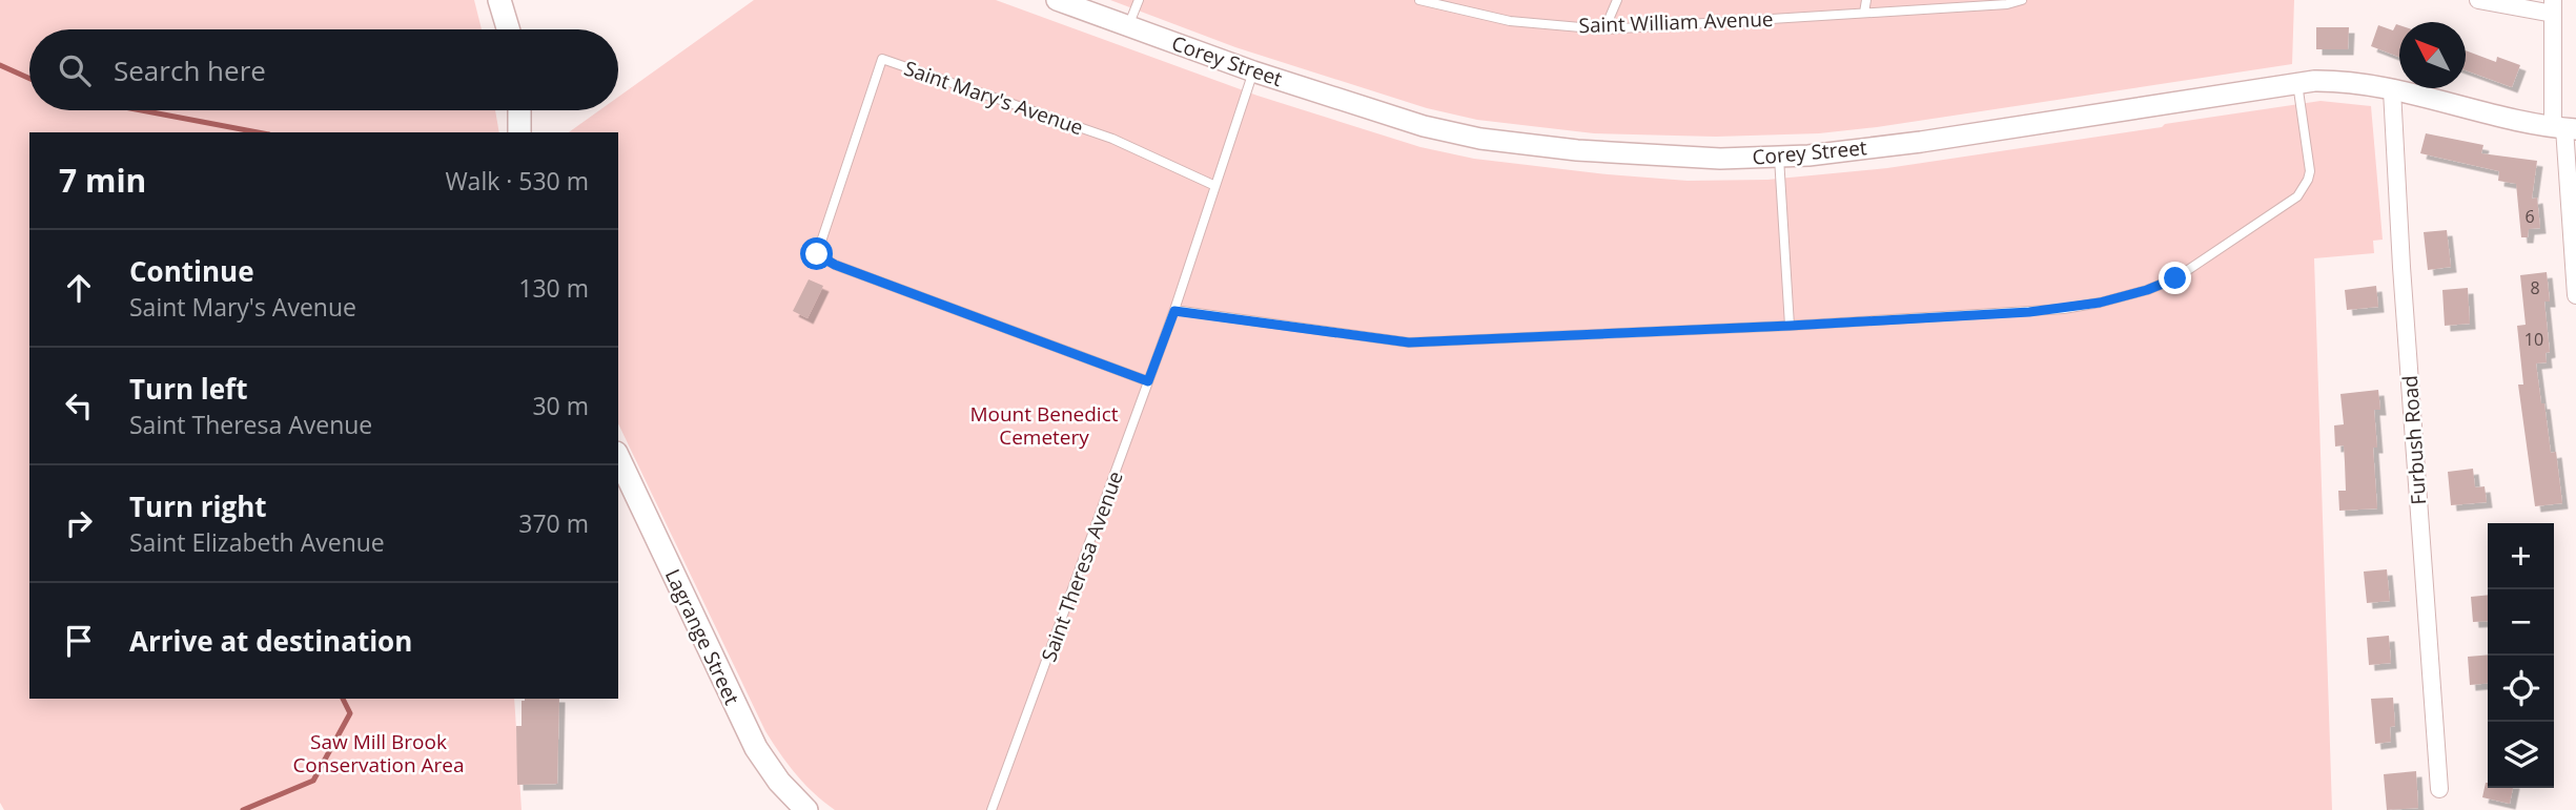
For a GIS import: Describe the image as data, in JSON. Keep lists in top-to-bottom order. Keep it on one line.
{"streets":{"main road":["Lagrange Street"],"street":["Corey Street","Furbush Road"],"lane":["Saint William Avenue","Saint Mary's Avenue","Saint Theresa Avenue"]},"crossings":[["Corey Street","Furbush Road"],["Corey Street","Saint Theresa Avenue"],["Saint Mary's Avenue","Saint Theresa Avenue"]],"parks":["Mount Benedict Cemetery","Saw Mill Brook Conservation Area"],"house_numbers":["6","8","10"],"north":"top left","page":{"search":"Search here","heading":["7 min","Walk · 530 m"],"list":[["Continue","Saint Mary's Avenue","130 m"],["Turn left","Saint Theresa Avenue","30 m"],["Turn right","Saint Elizabeth Avenue","370 m"],"Arrive at destination"],"map_buttons":["+","−"]}}
